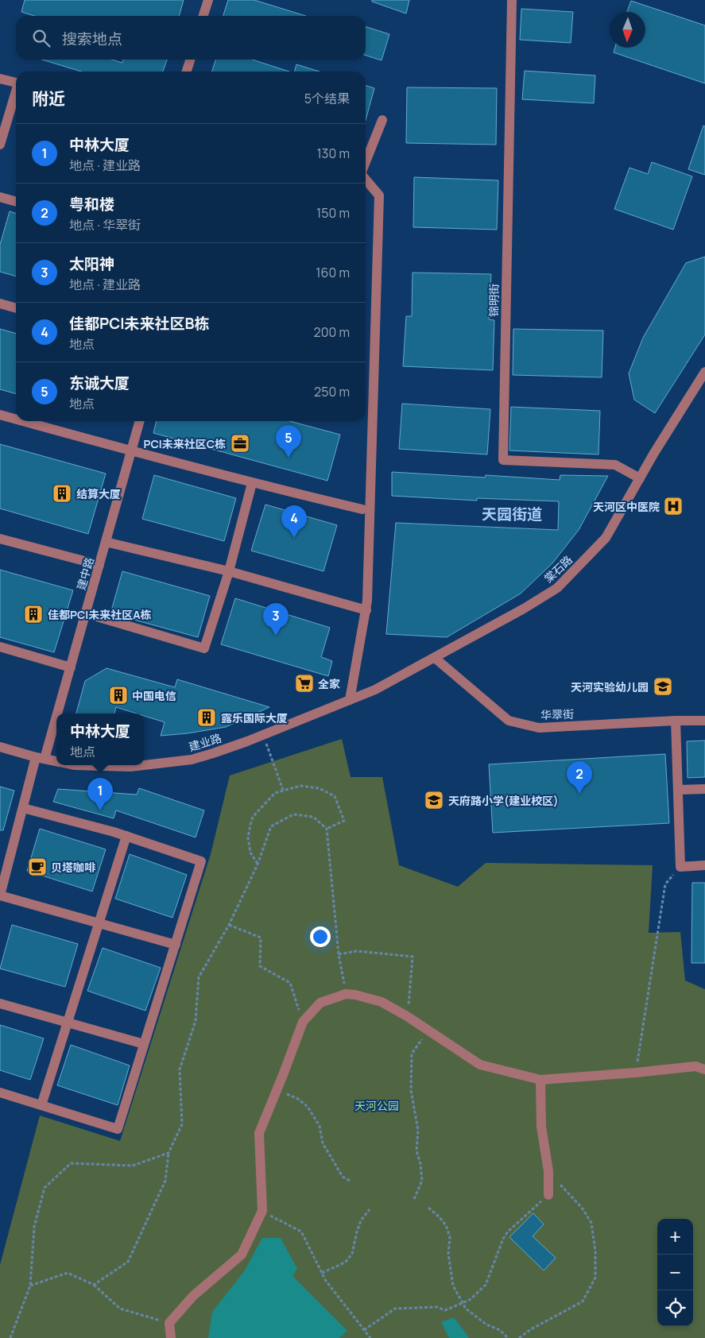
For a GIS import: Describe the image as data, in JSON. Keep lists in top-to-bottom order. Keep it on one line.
{"streets":{"street":["锦明街","棠石路","建中路","华翠街","建业路"]},"crossings":[["锦明街","棠石路"],["棠石路","华翠街"],["棠石路","建业路"],["建中路","建业路"]],"districts":["天园街道"],"parks":["天河公园"],"places":{"office":["PCI未来社区C栋"],"building":["结算大厦","佳都PCI未来社区A栋","中国电信","露乐国际大厦"],"hospital":["天河区中医院"],"supermarket":["全家"],"school or university":["天河实验幼儿园","天府路小学(建业校区)"],"cafe":["贝塔咖啡"]},"north":"bottom","page":{"search":"搜索地点","heading":["附近","5个结果"],"list":[{"mark":"1","name":"中林大厦","note":"地点 · 建业路","value":"130 m"},{"mark":"2","name":"粤和楼","note":"地点 · 华翠街","value":"150 m"},{"mark":"3","name":"太阳神","note":"地点 · 建业路","value":"160 m"},{"mark":"4","name":"佳都PCI未来社区B栋","note":"地点","value":"200 m"},{"mark":"5","name":"东诚大厦","note":"地点","value":"250 m"}],"pins":["5","4","3","2","1"],"popup":["中林大厦","地点"],"map_buttons":["+","−"]}}
